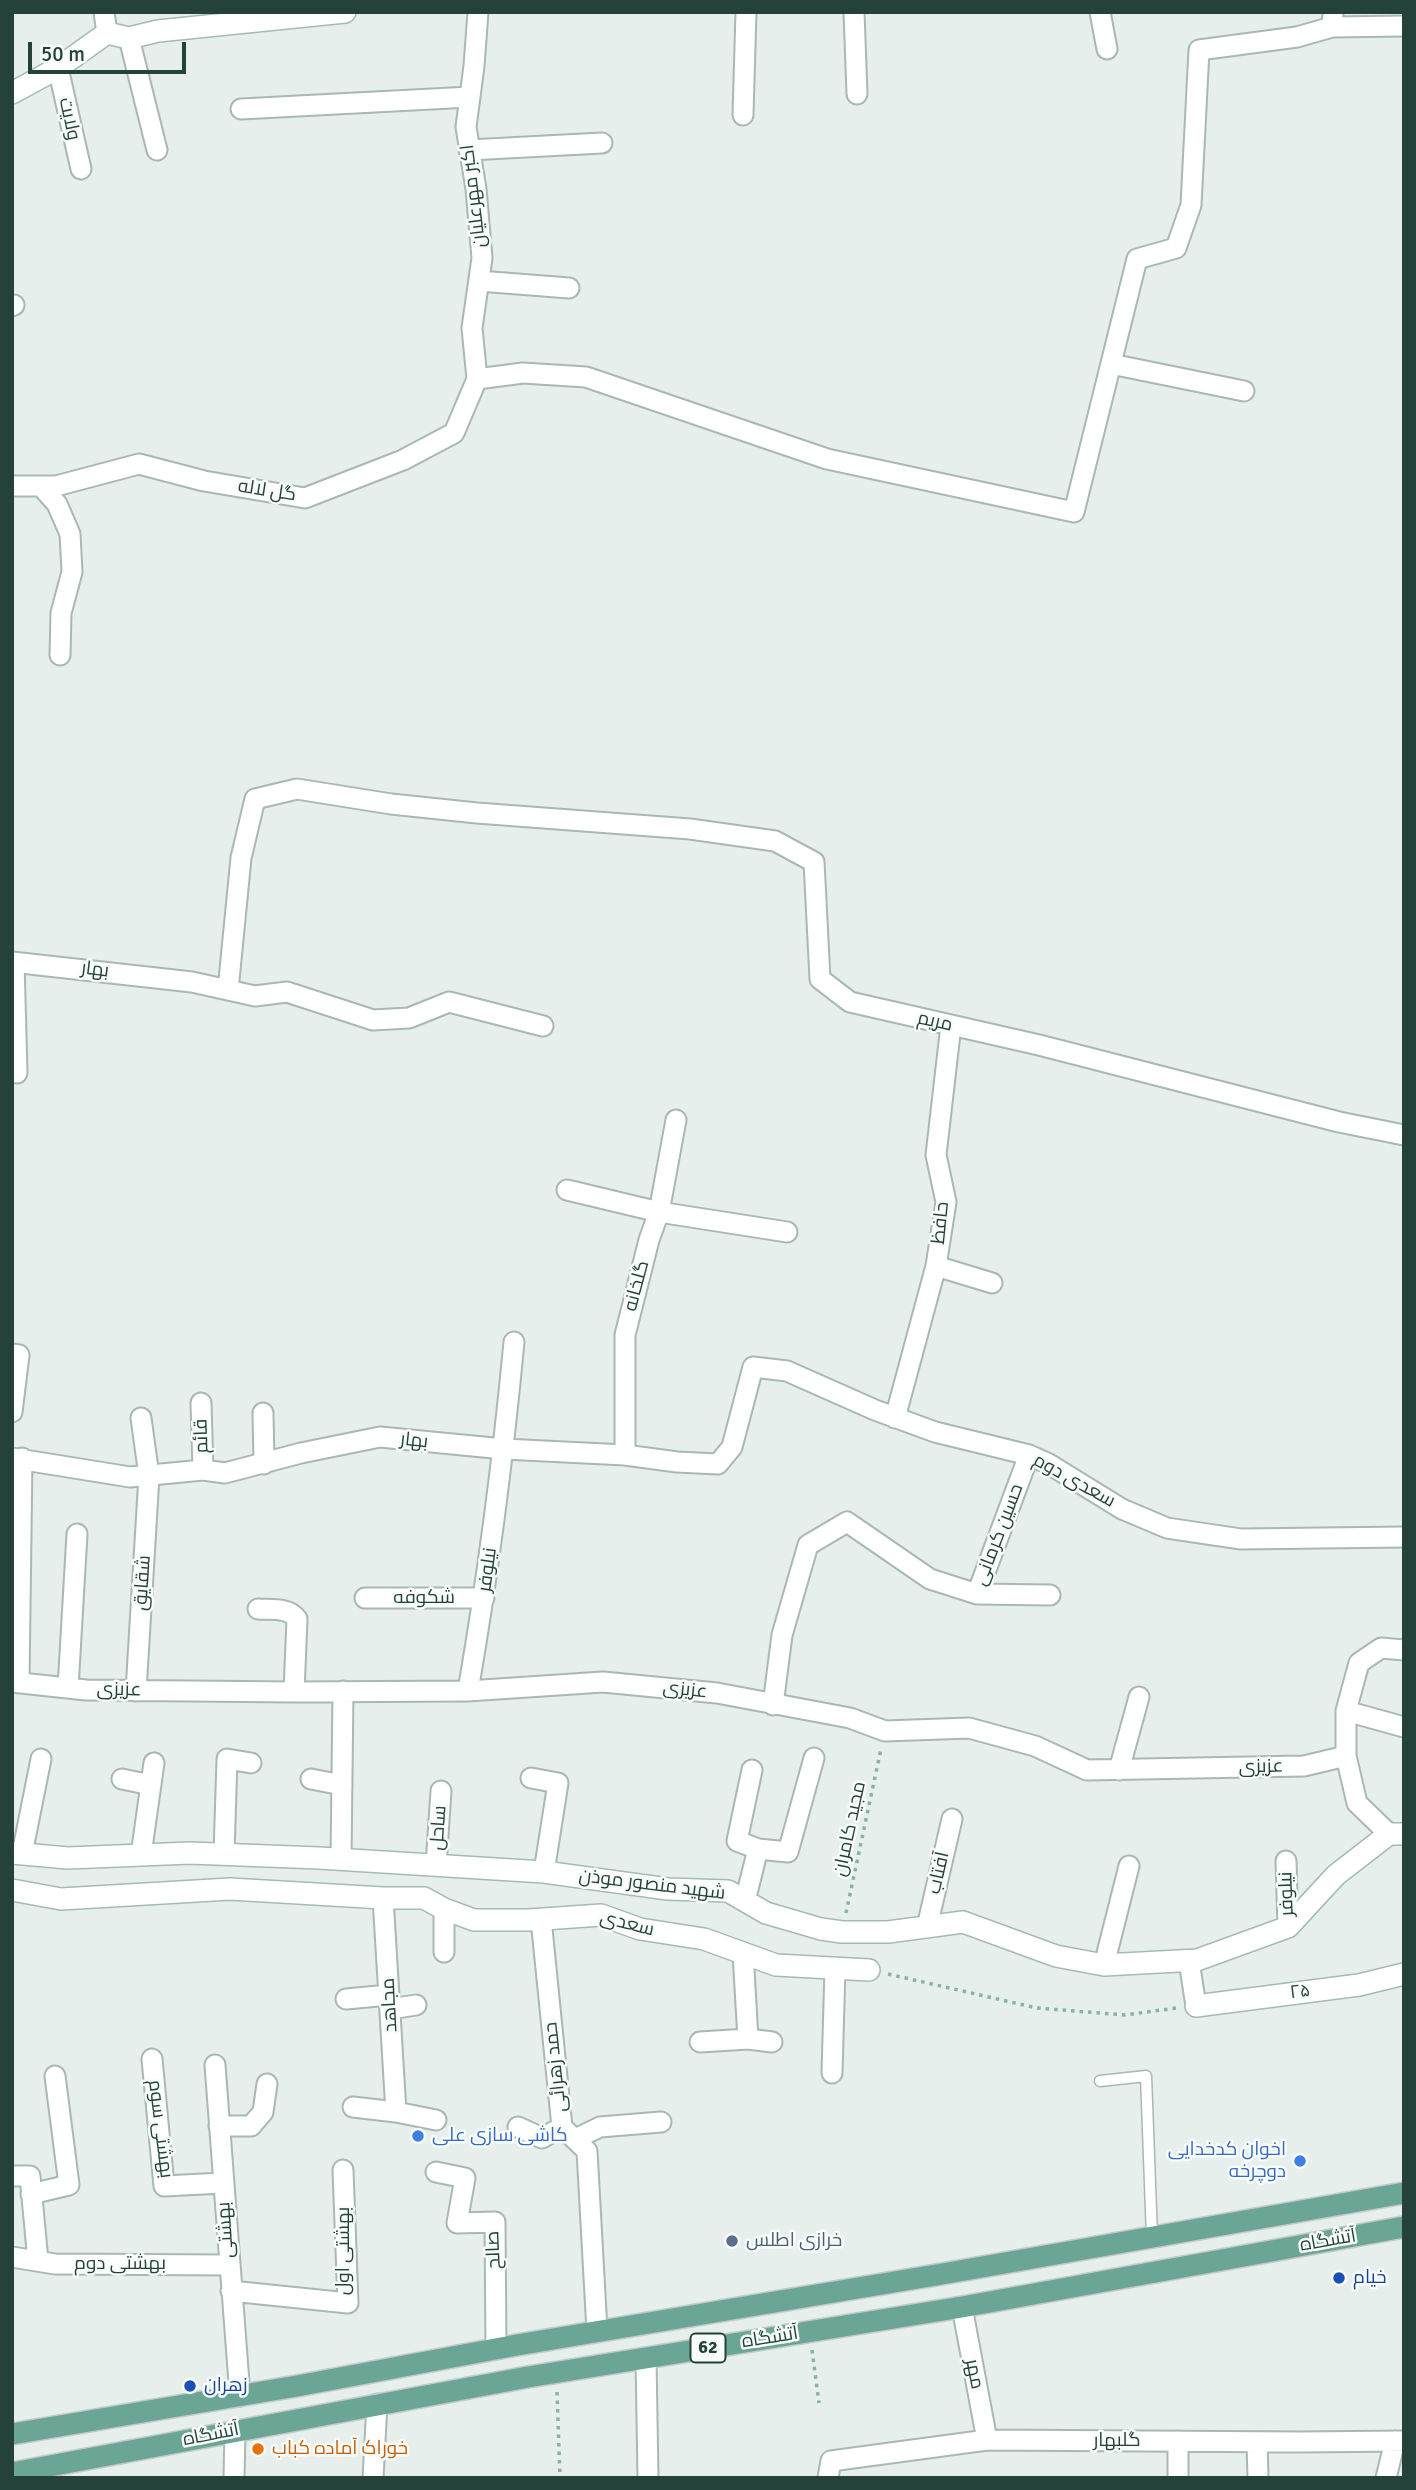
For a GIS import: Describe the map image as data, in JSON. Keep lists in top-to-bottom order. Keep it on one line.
{"streets":{"main road":["آتشگاه","62"],"street":["ولایت","اکبر مهرعلیان","گل لاله","بهار","مریم","حافظ","گلخانه","قائم","سعدی دوم","حسین کرمانی","نیلوفر","شقایق","شکوفه","عزیزی","ساحل","آفتاب","شهید منصور موذن","سعدی","۲۵","مجاهد","حمد زهرائی","بهشتی سوم","بهشتی","صالح","بهشتی اول","بهشتی دوم","مهر","گلبهار"],"path":["مجید کامران"]},"crossings":[["اکبر مهرعلیان","گل لاله"],["بهار","مریم"],["بهار","گلخانه"],["بهار","قائم"],["بهار","سعدی دوم"],["بهار","نیلوفر"],["بهار","شقایق"],["مریم","حافظ"],["حافظ","سعدی دوم"],["سعدی دوم","حسین کرمانی"],["حسین کرمانی","عزیزی"],["نیلوفر","شکوفه"],["نیلوفر","عزیزی"],["نیلوفر","شهید منصور موذن"],["شقایق","عزیزی"],["عزیزی","مجید کامران"],["ساحل","شهید منصور موذن"],["مجید کامران","شهید منصور موذن"],["آفتاب","شهید منصور موذن"],["سعدی","مجاهد"],["سعدی","حمد زهرائی"],["حمد زهرائی","آتشگاه"],["بهشتی سوم","بهشتی"],["بهشتی","آتشگاه"],["بهشتی","بهشتی اول"],["بهشتی","بهشتی دوم"],["آتشگاه","صالح"],["آتشگاه","مهر"],["مهر","گلبهار"]],"places":["کاشی سازی علی","اخوان کدخدایی دوچرخه","خرازی اطلس","خیام","زهران","خوراک آماده کباب"],"scale_bar":"50 m"}
